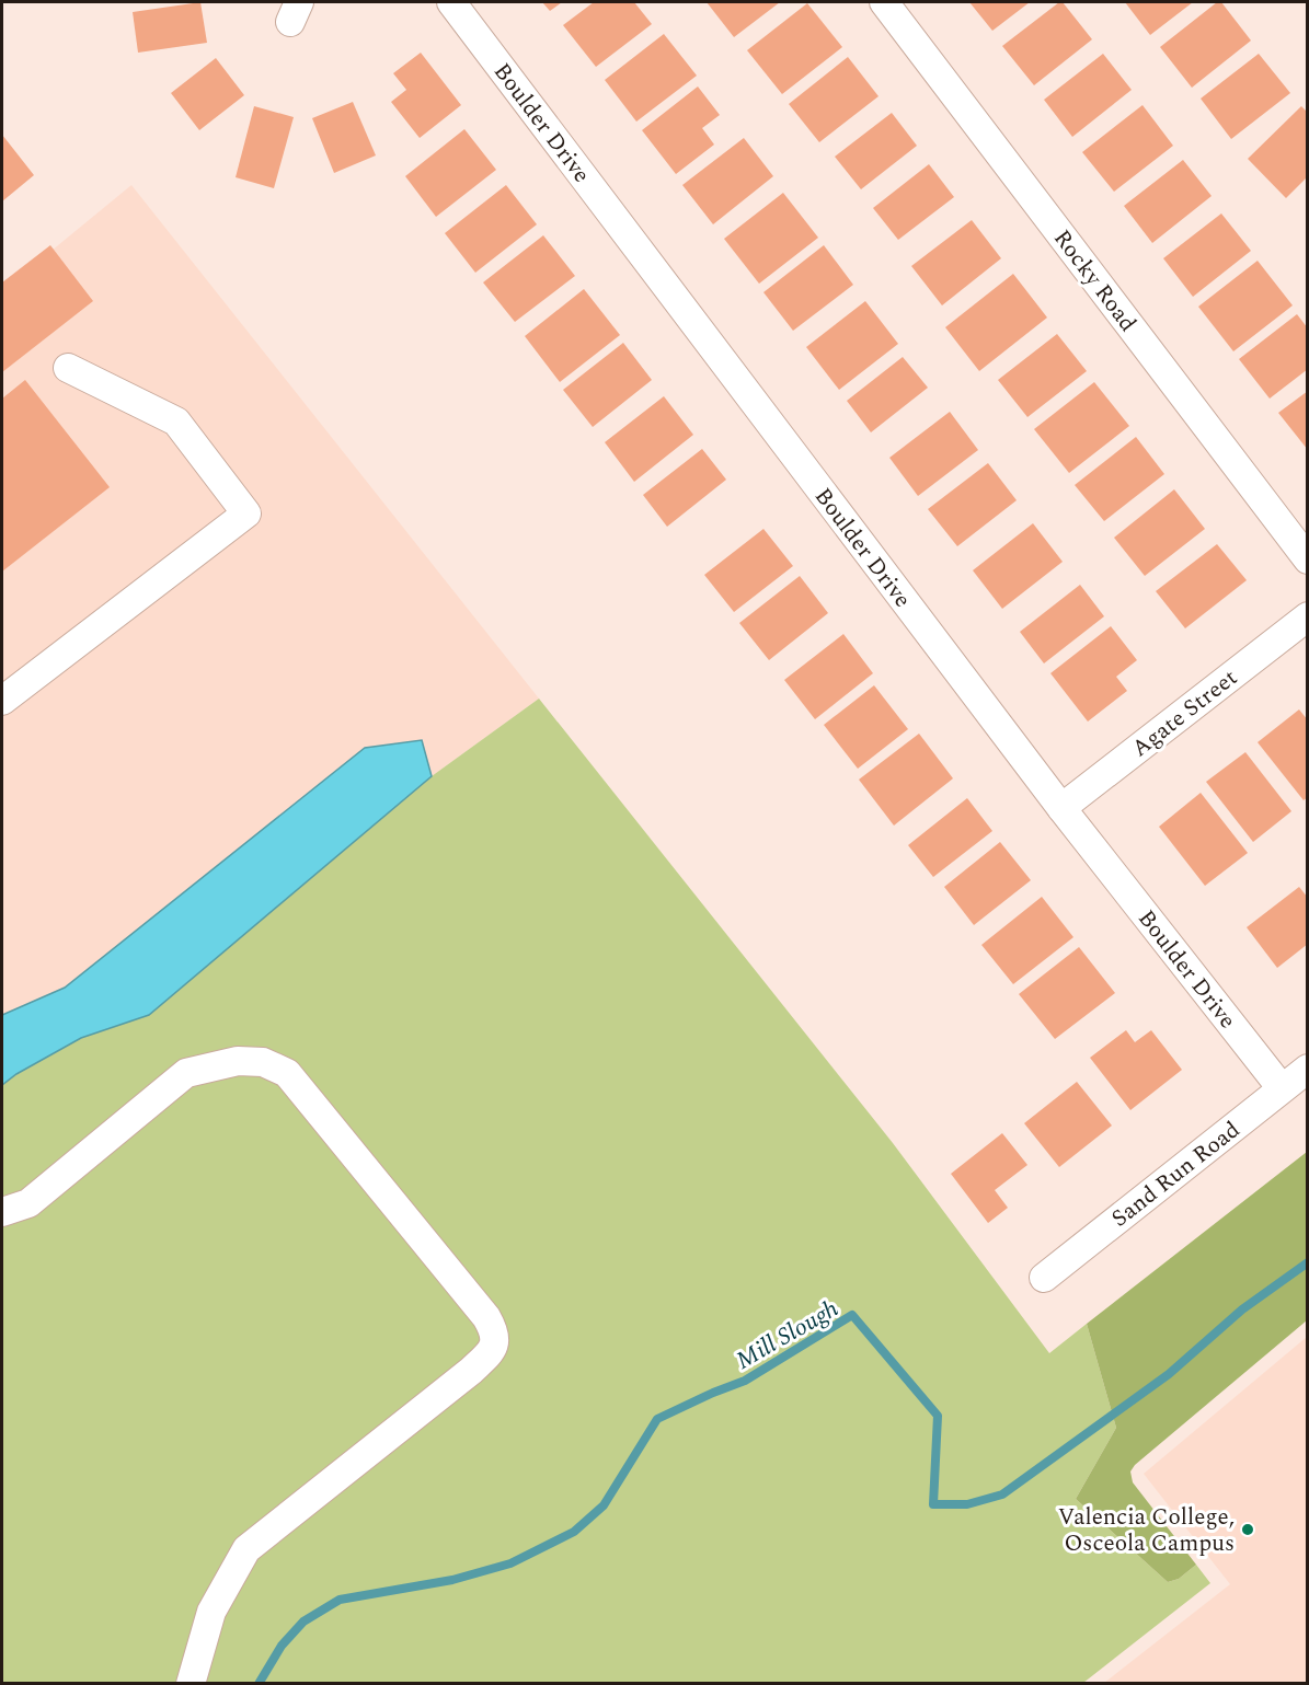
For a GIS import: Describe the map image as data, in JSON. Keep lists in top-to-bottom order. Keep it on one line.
{"streets":{"street":["Boulder Drive","Rocky Road","Agate Street","Sand Run Road"]},"crossings":[["Boulder Drive","Agate Street"],["Boulder Drive","Sand Run Road"]],"water":["Mill Slough"],"places":["Valencia College, Osceola Campus"]}
